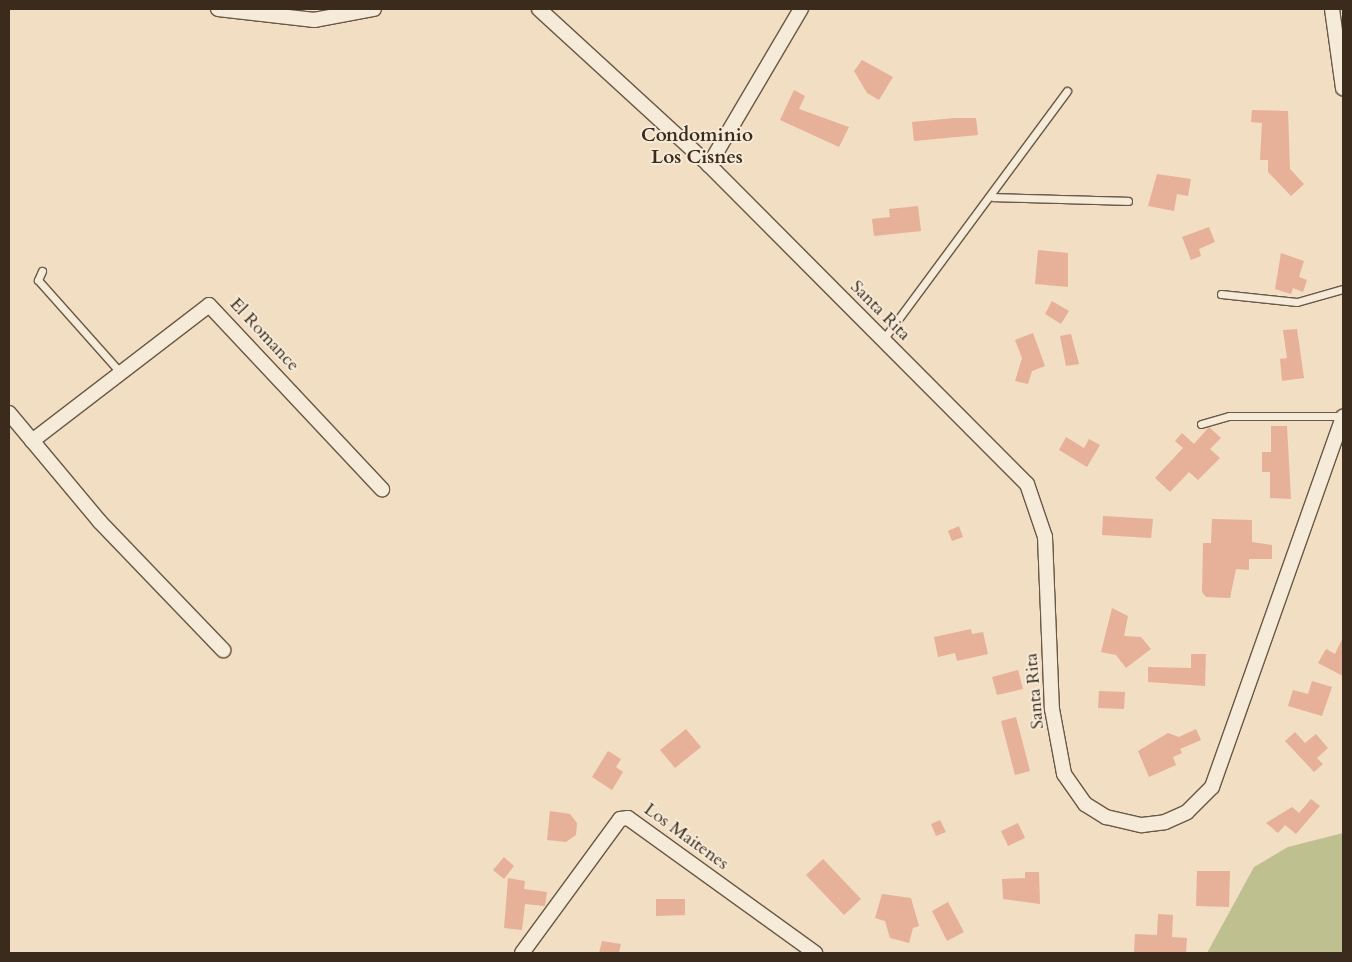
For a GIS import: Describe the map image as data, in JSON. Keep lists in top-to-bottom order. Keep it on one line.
{"streets":{"street":["Santa Rita","El Romance","Los Maitenes"]},"districts":["Condominio Los Cisnes"]}
